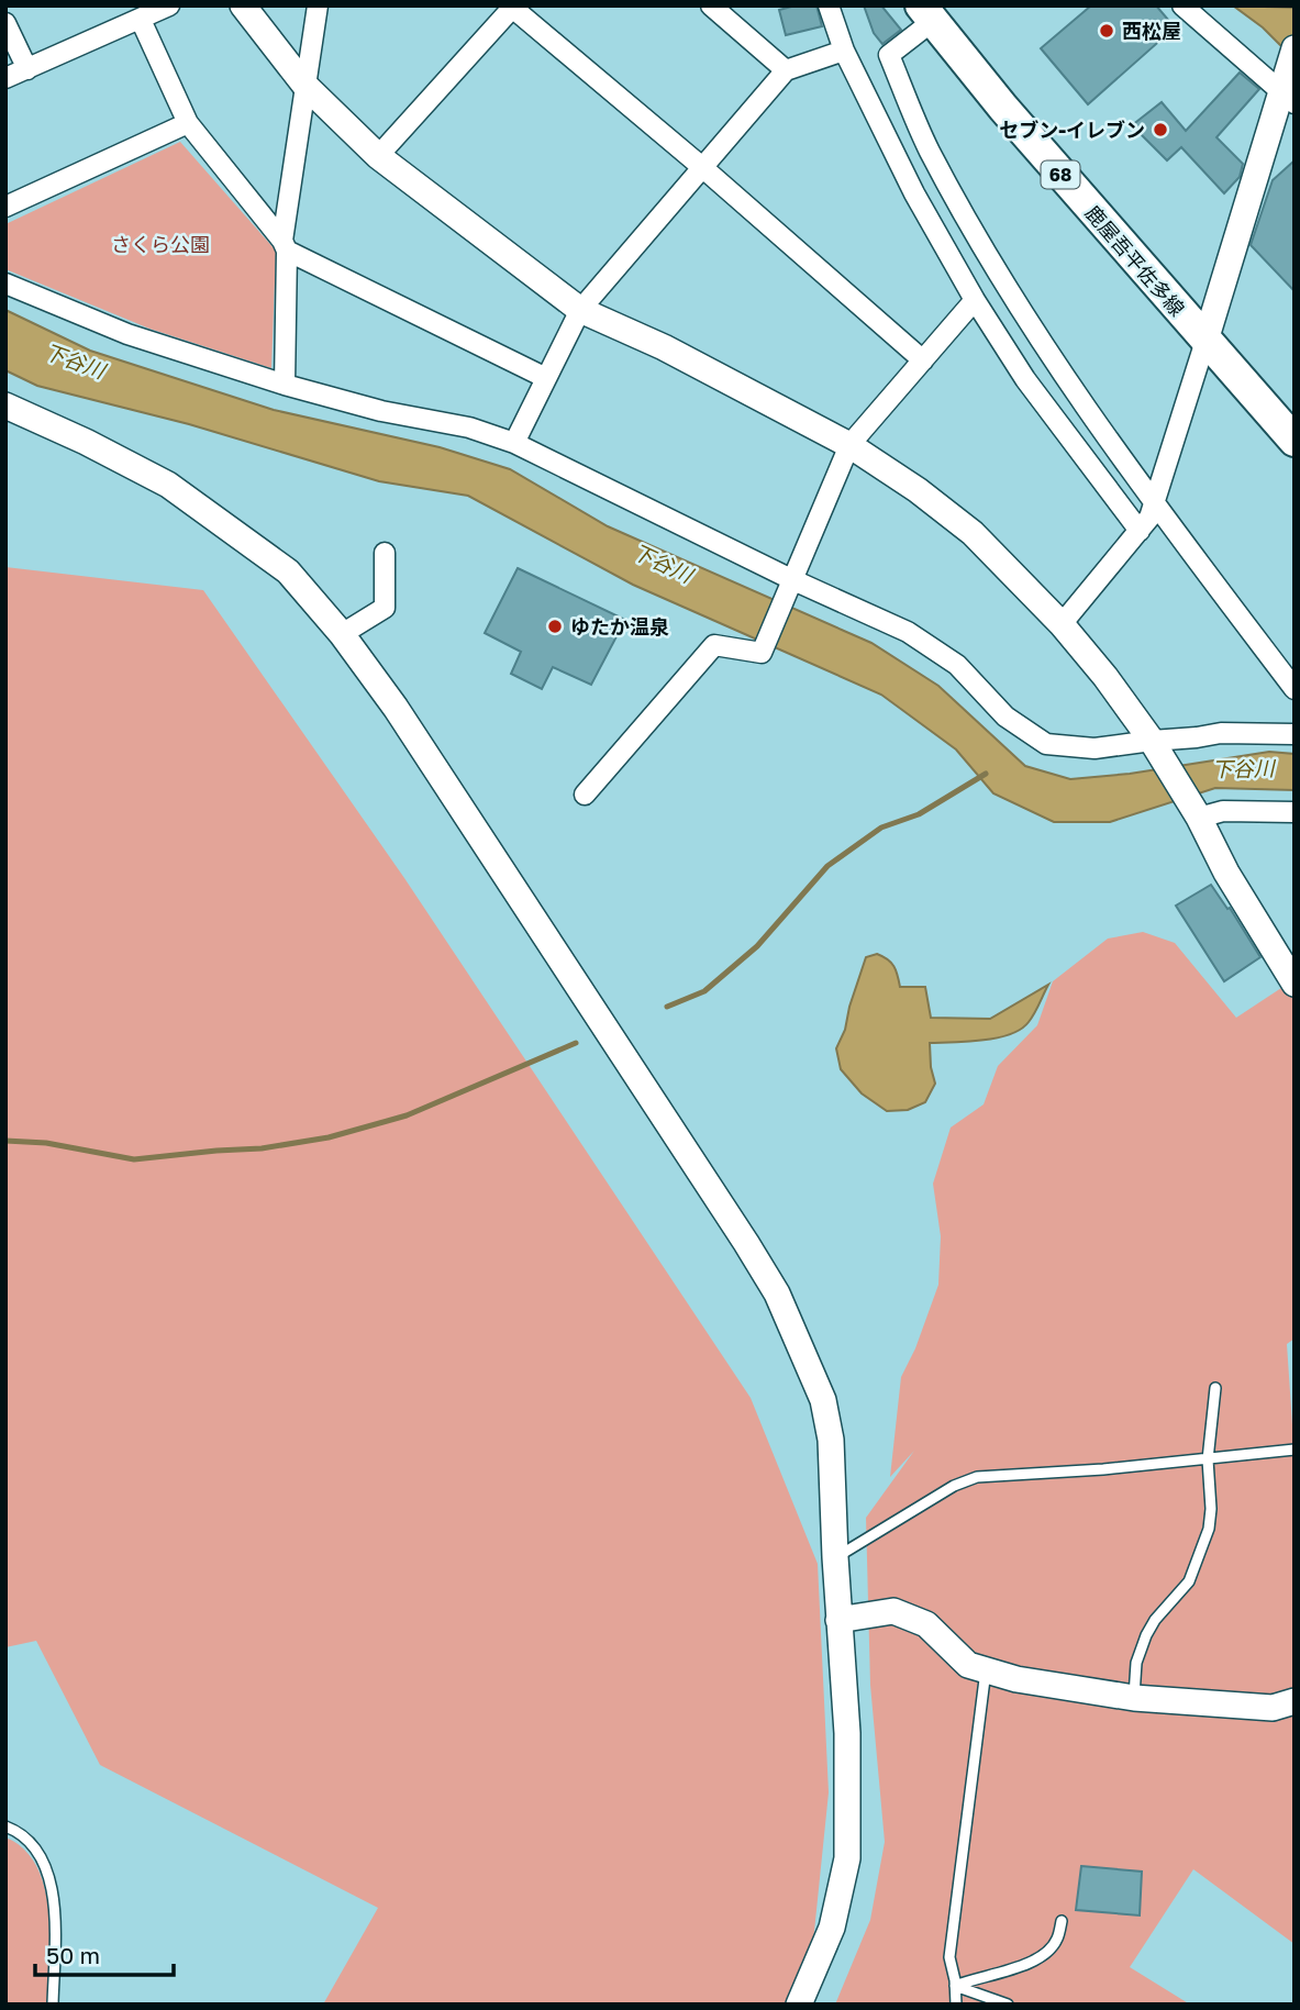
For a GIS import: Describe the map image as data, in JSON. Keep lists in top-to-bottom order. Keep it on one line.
{"streets":{"main road":["68","鹿屋吾平佐多線"]},"water":["下谷川"],"parks":["さくら公園"],"places":["西松屋","セブン-イレブン","ゆたか温泉"],"scale_bar":"50 m"}
